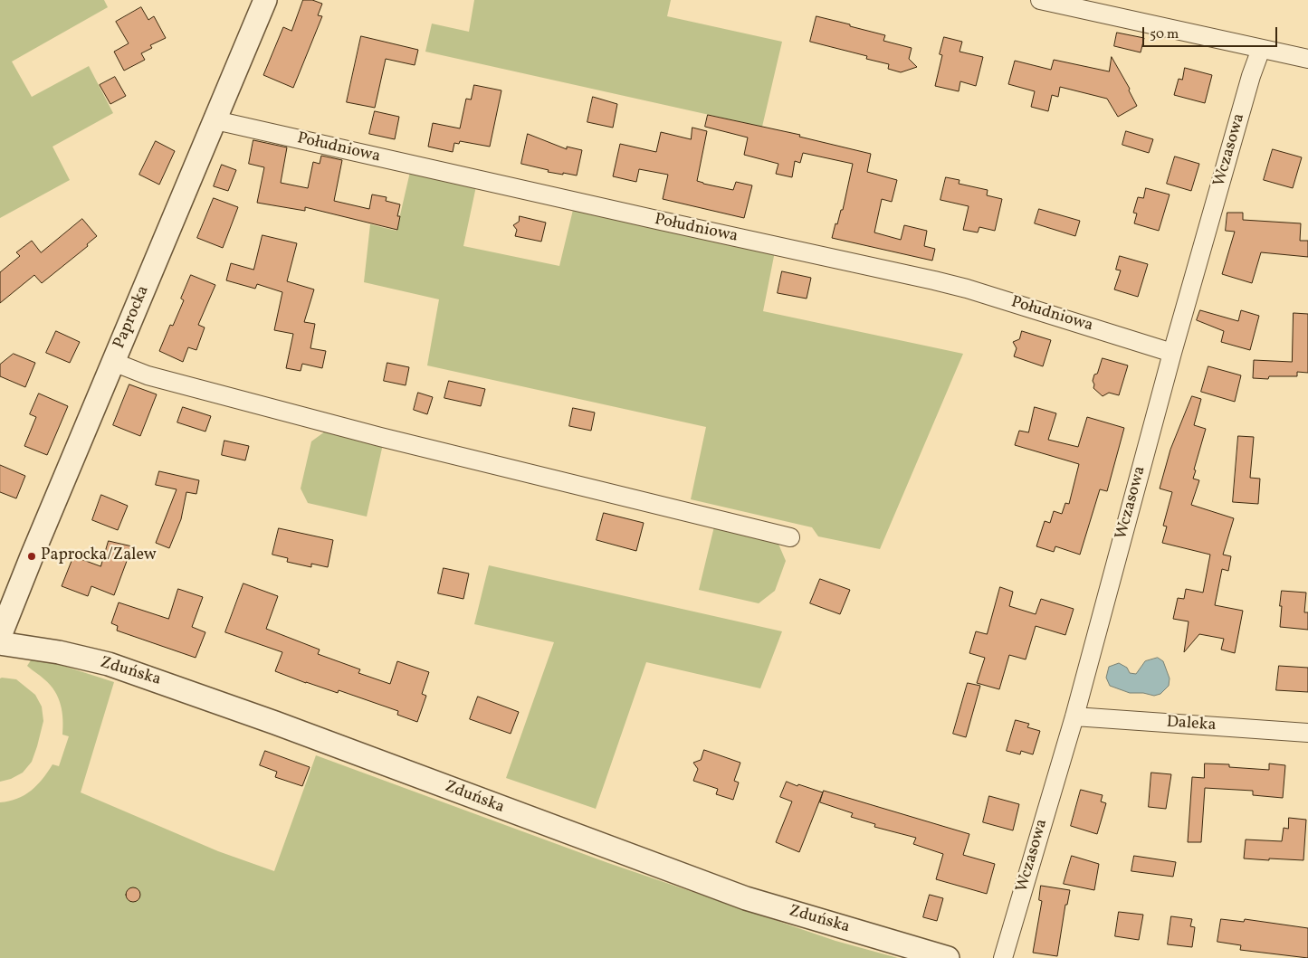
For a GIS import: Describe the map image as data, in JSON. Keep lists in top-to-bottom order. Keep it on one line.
{"streets":{"street":["Południowa","Wczasowa","Paprocka","Zduńska","Daleka"]},"crossings":[["Południowa","Wczasowa"],["Południowa","Paprocka"],["Wczasowa","Daleka"]],"places":["Paprocka/Zalew"],"scale_bar":"50 m"}
